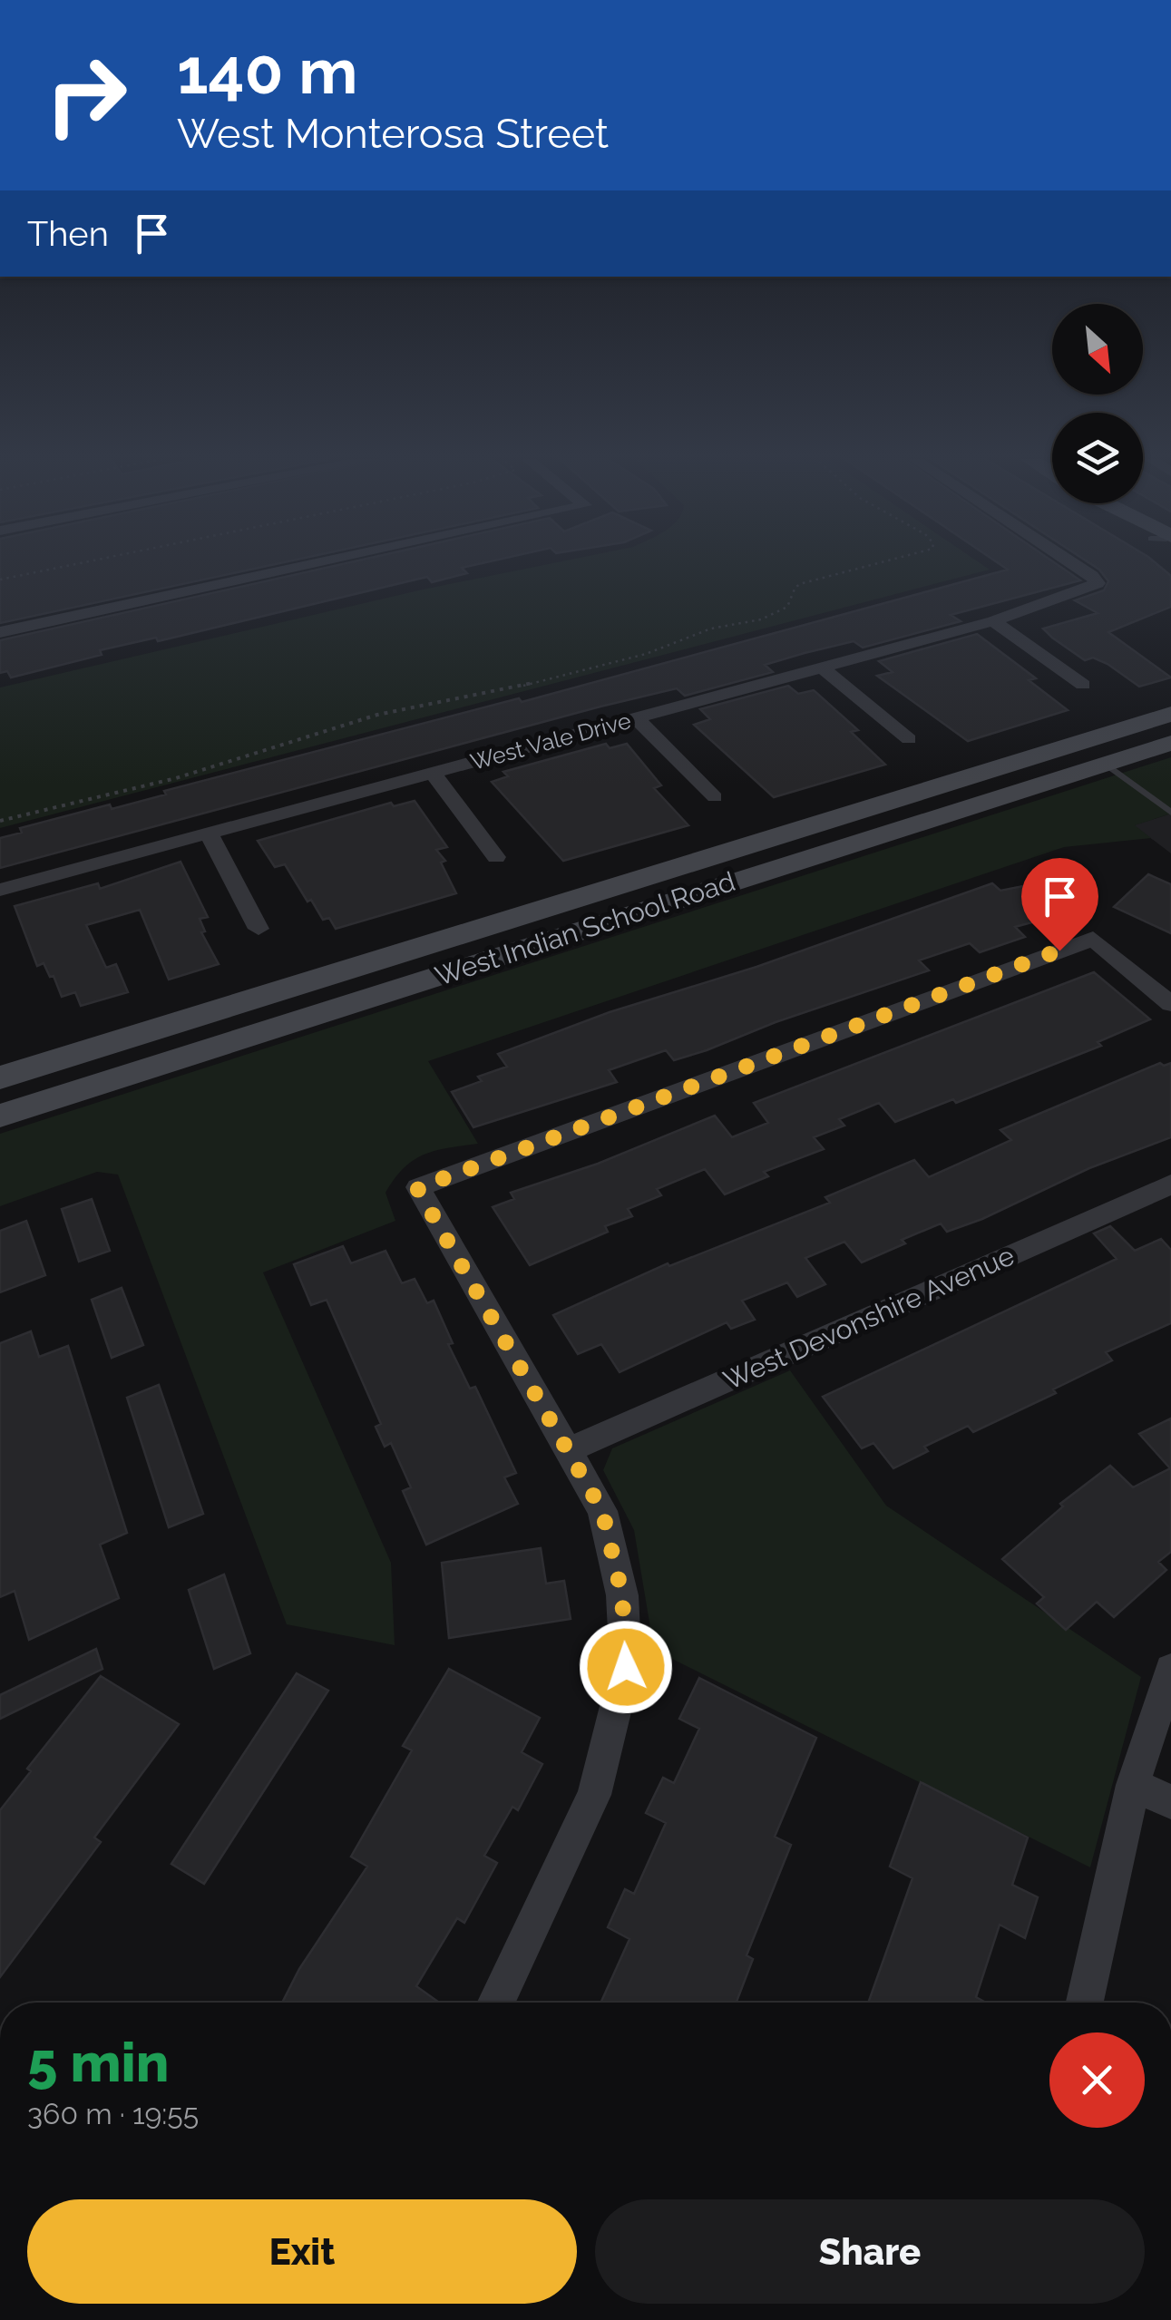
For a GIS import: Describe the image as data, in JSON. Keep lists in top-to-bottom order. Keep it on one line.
{"streets":{"main road":["West Indian School Road"],"street":["West Vale Drive","West Devonshire Avenue"]},"north":"bottom right","page":{"turn":["140 m","West Monterosa Street"],"then":"Then","heading":["5 min","360 m · 19:55"],"buttons":["Exit","Share"]}}
